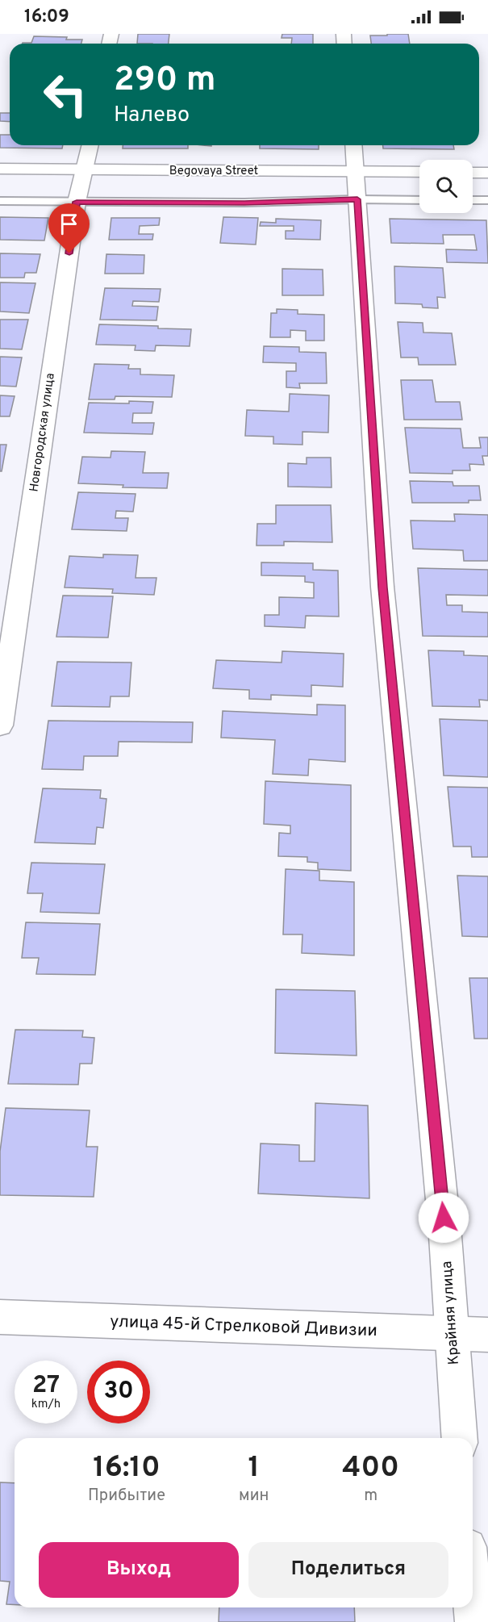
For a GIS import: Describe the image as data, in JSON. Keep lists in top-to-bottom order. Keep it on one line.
{"streets":{"street":["Begovaya Street","Новгородская улица","Крайняя улица","улица 45-й Стрелковой Дивизии"]},"crossings":[["Begovaya Street","Новгородская улица"],["Begovaya Street","Крайняя улица"],["Крайняя улица","улица 45-й Стрелковой Дивизии"]],"page":{"status":"16:09","turn":["290 m","Налево"],"speed":"27 km/h","limit":"30","eta":["16:10","Прибытие","1","мин","400","m"],"buttons":["Выход","Поделиться"]}}
